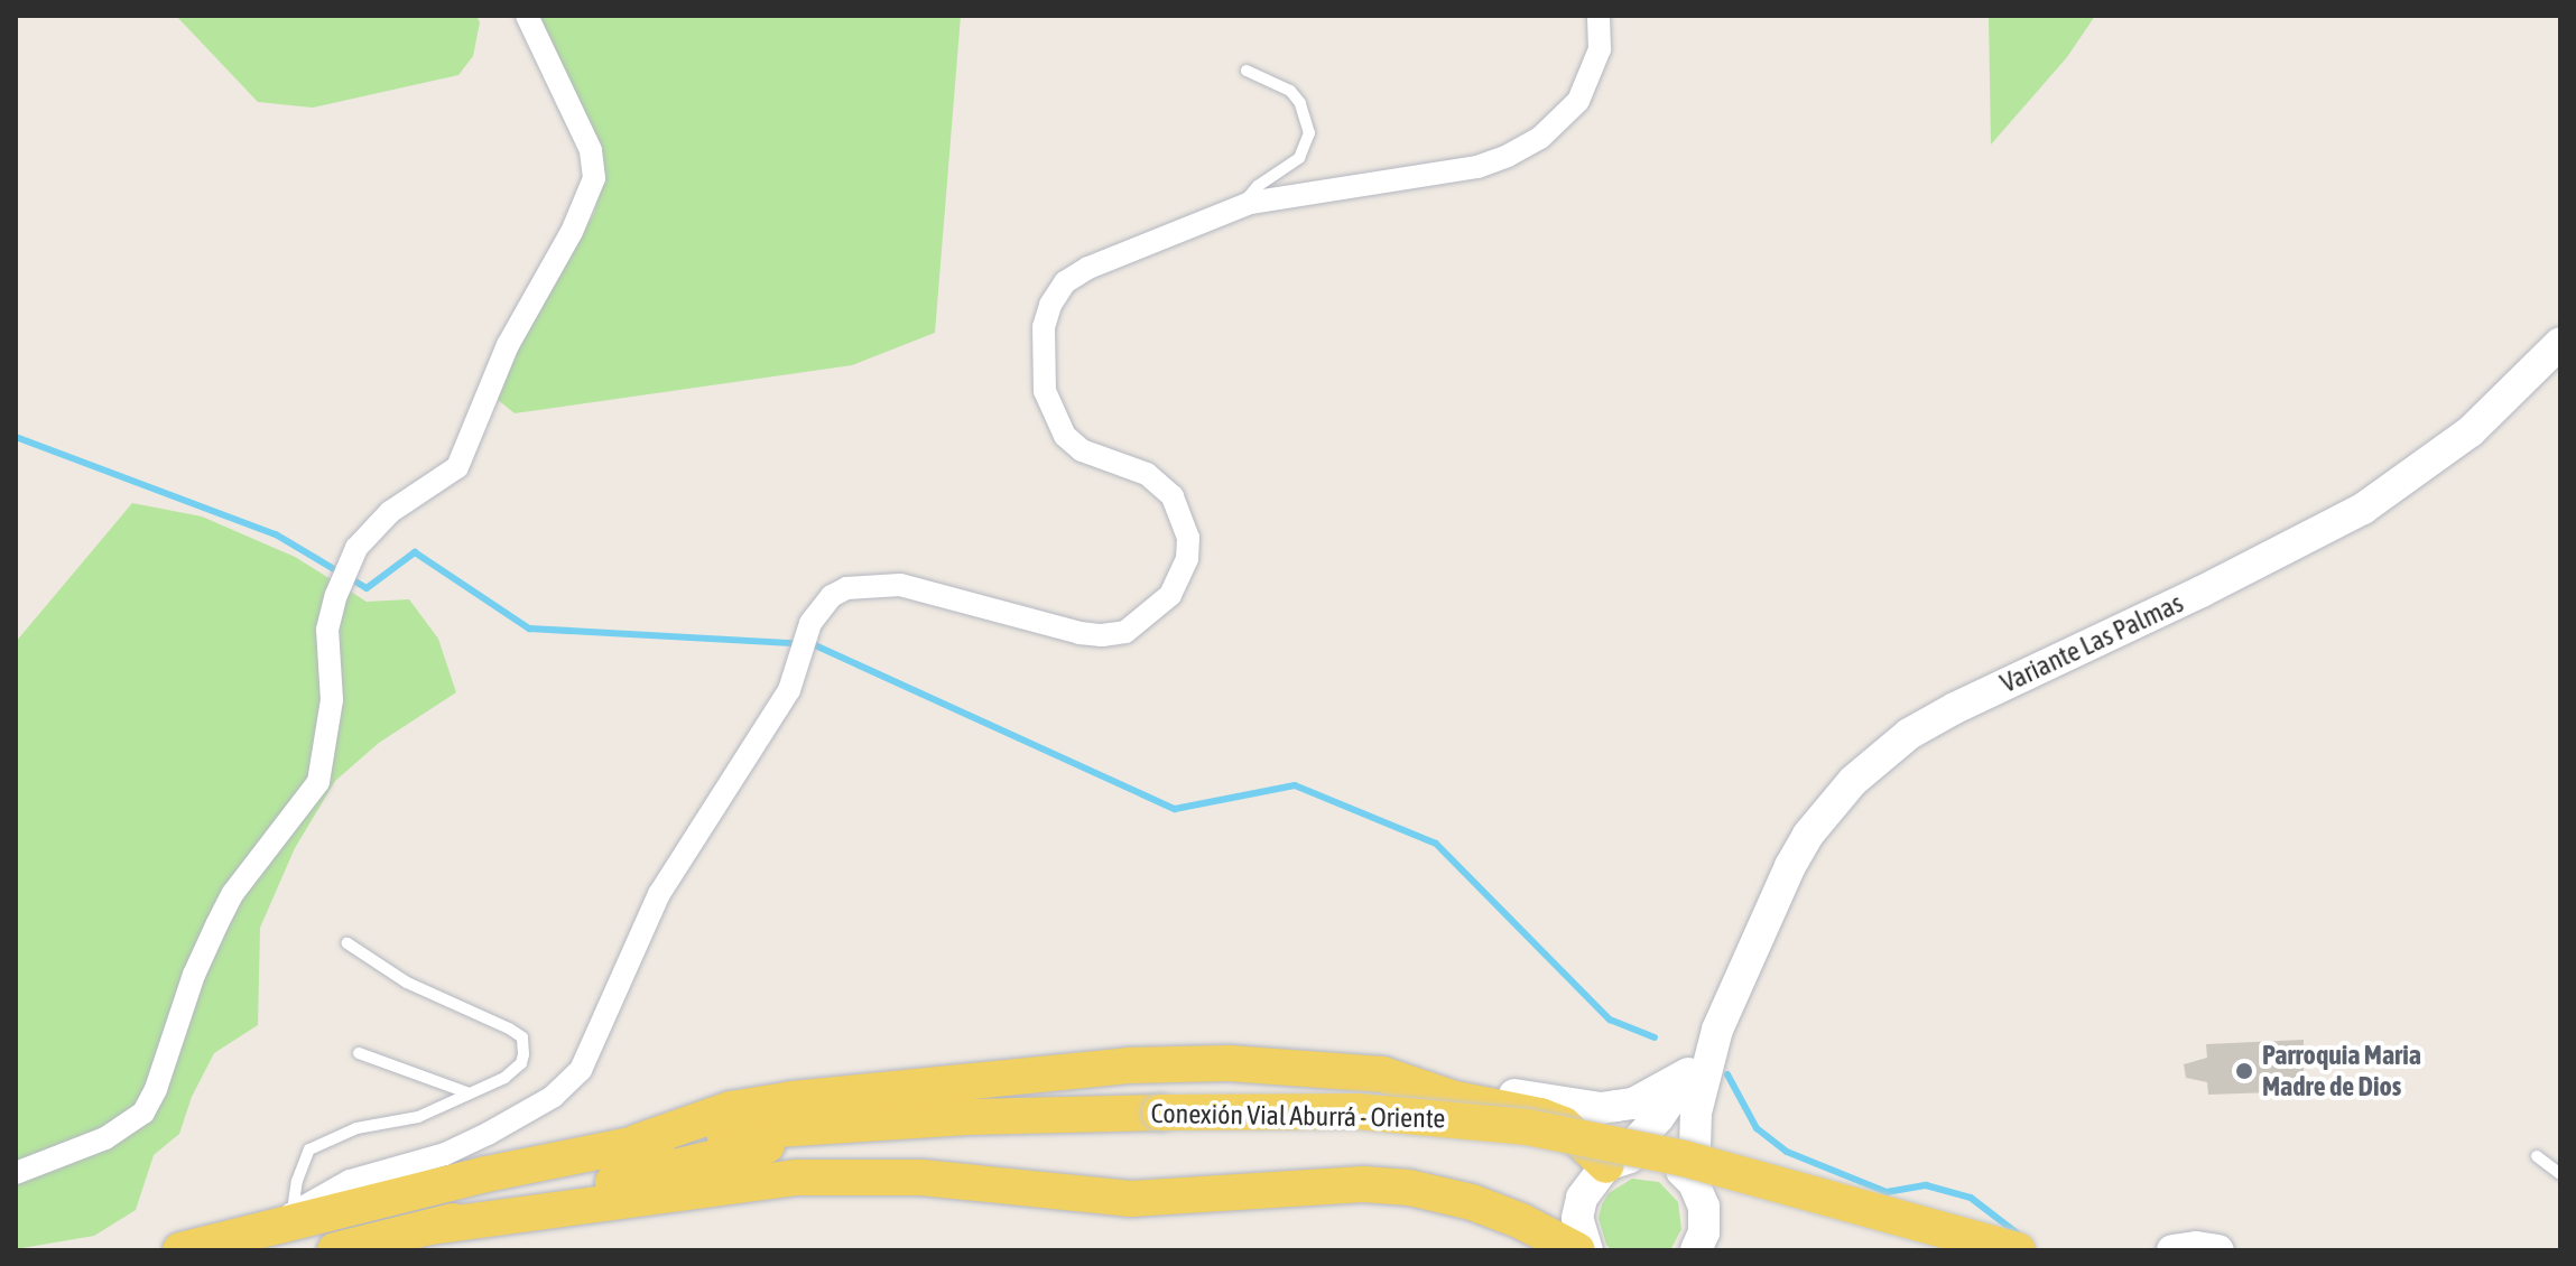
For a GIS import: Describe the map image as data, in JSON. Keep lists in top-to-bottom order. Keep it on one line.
{"streets":{"main road":["Variante Las Palmas","Conexión Vial Aburrá - Oriente"]},"places":["Parroquia Maria Madre de Dios"]}
